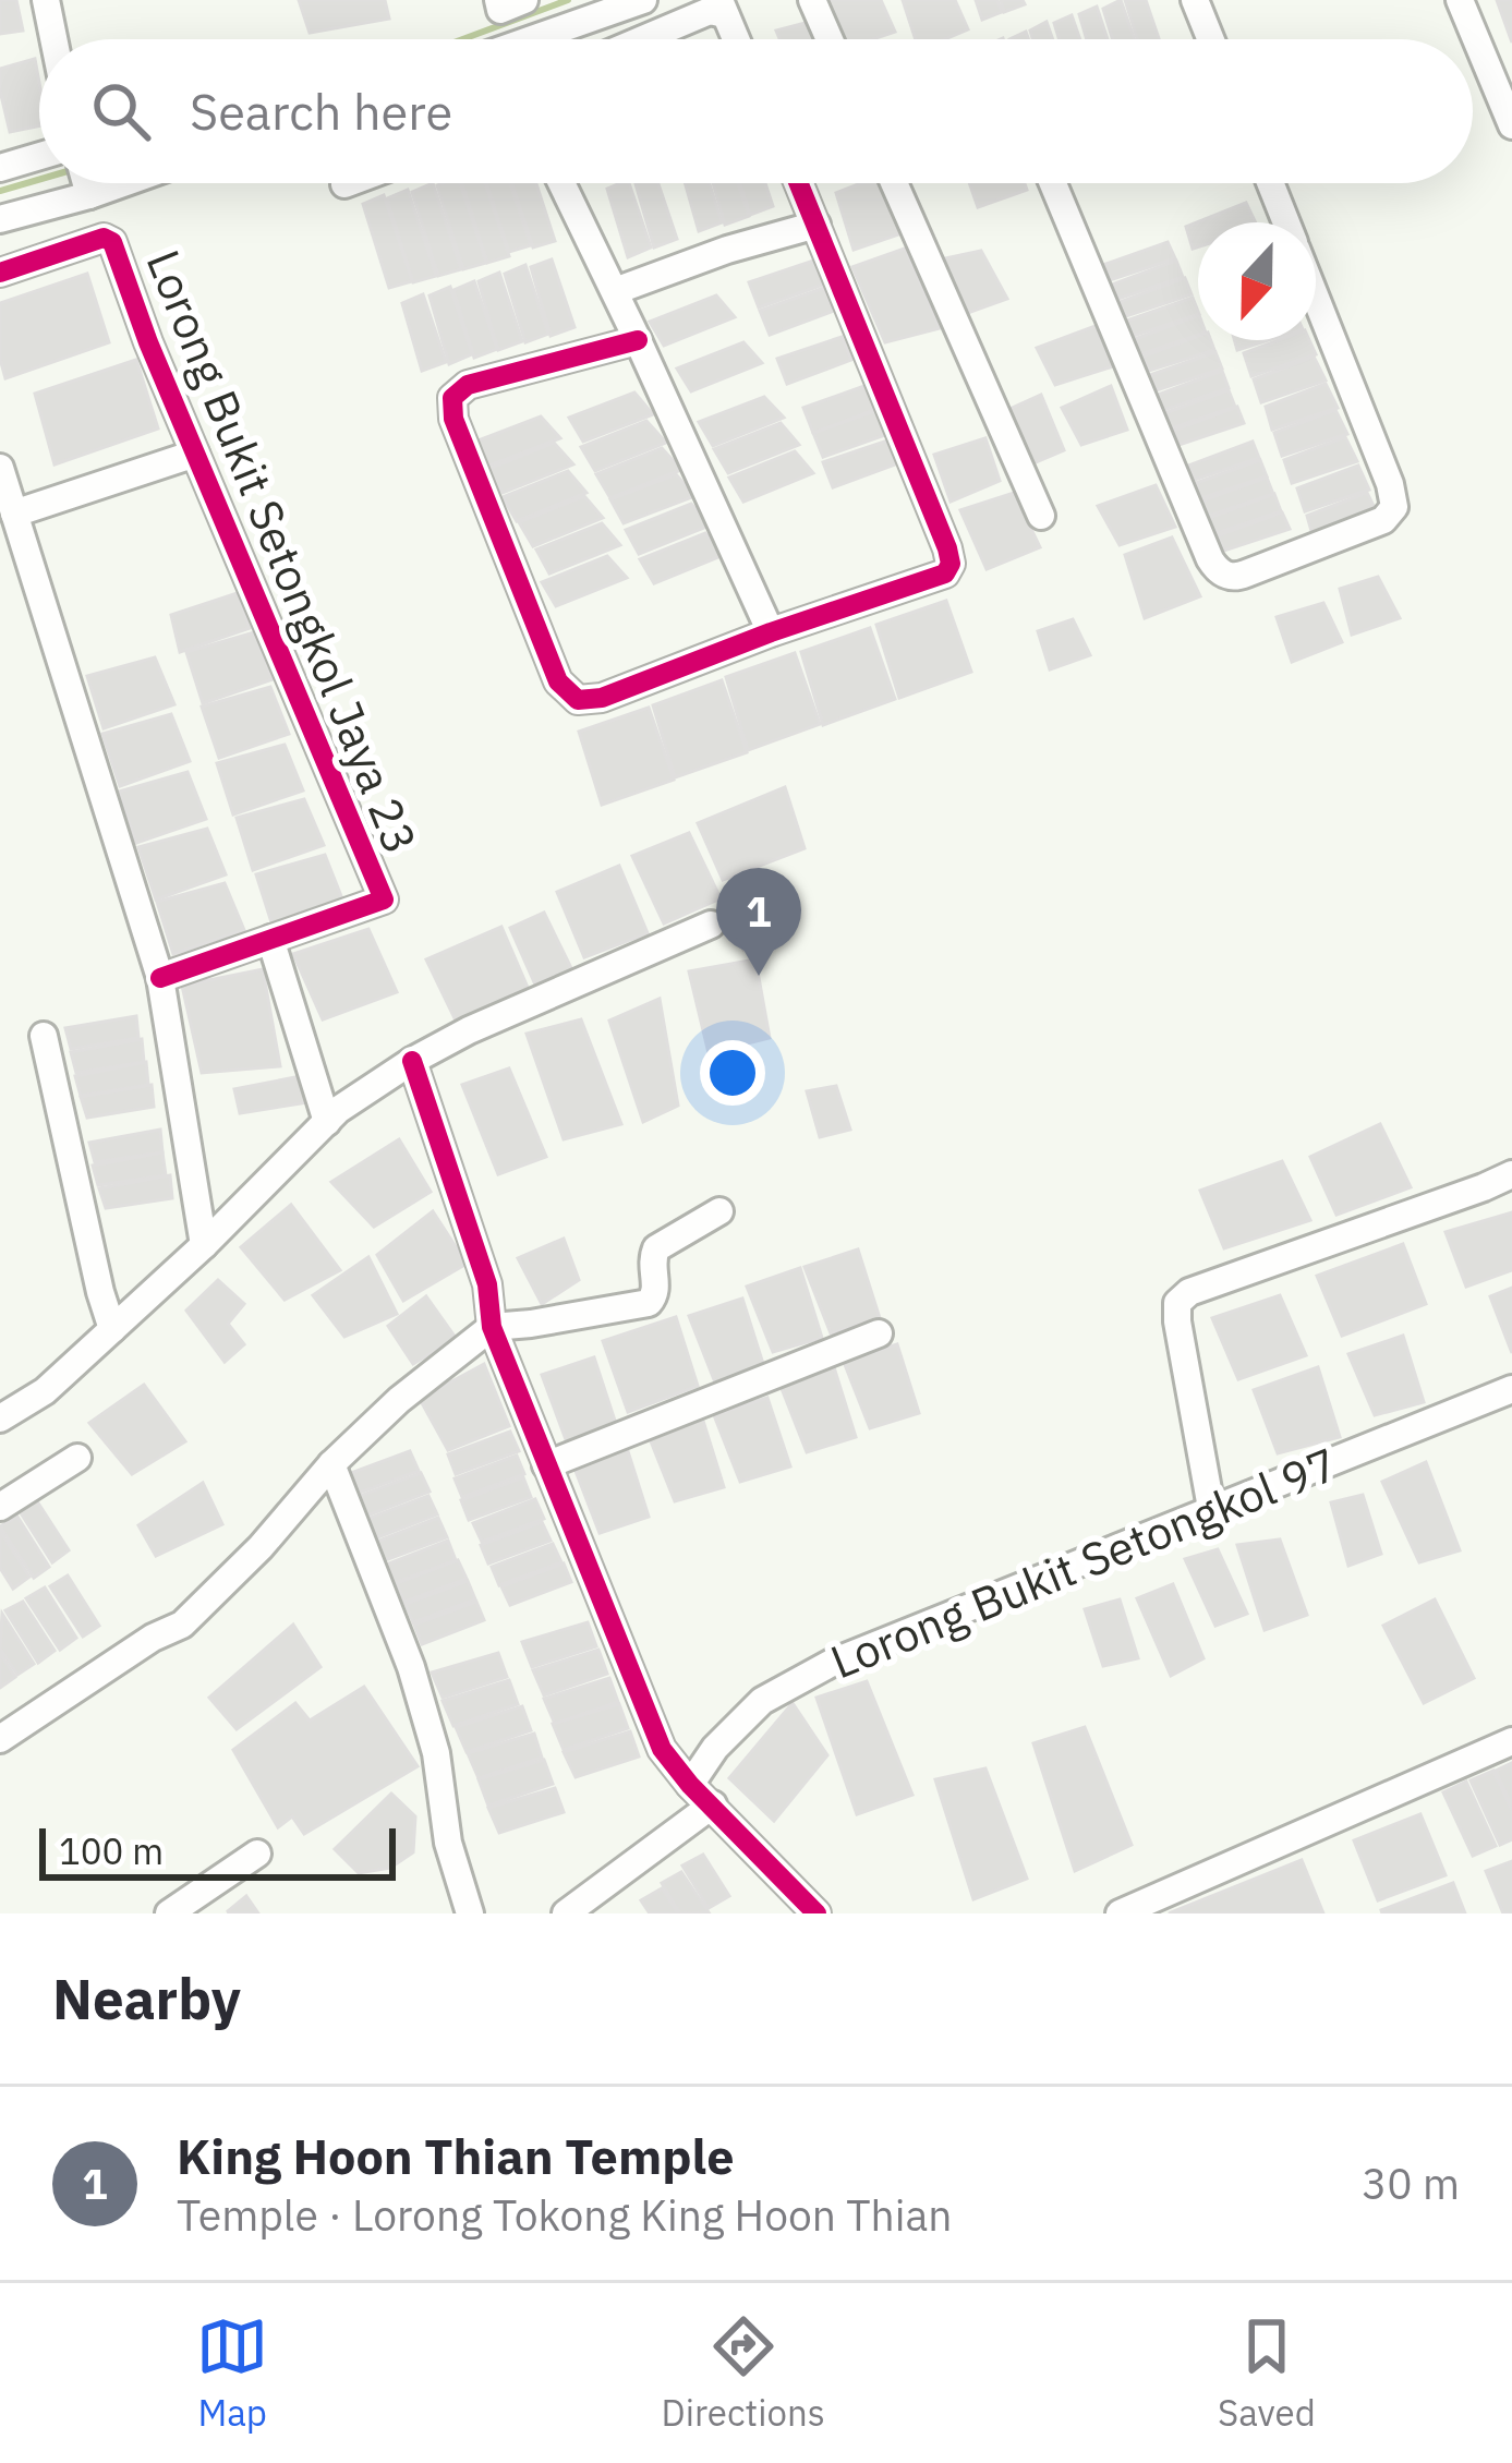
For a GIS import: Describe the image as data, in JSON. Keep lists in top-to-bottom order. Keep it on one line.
{"streets":{"street":["Lorong Bukit Setongkol Jaya 23","Lorong Bukit Setongkol 97"]},"scale_bar":"100 m","north":"bottom","page":{"search":"Search here","pins":"1","scale":"100 m","heading":"Nearby","list":[{"mark":"1","name":"King Hoon Thian Temple","note":"Temple · Lorong Tokong King Hoon Thian","value":"30 m"}],"nav":["Map","Directions","Saved"]}}
